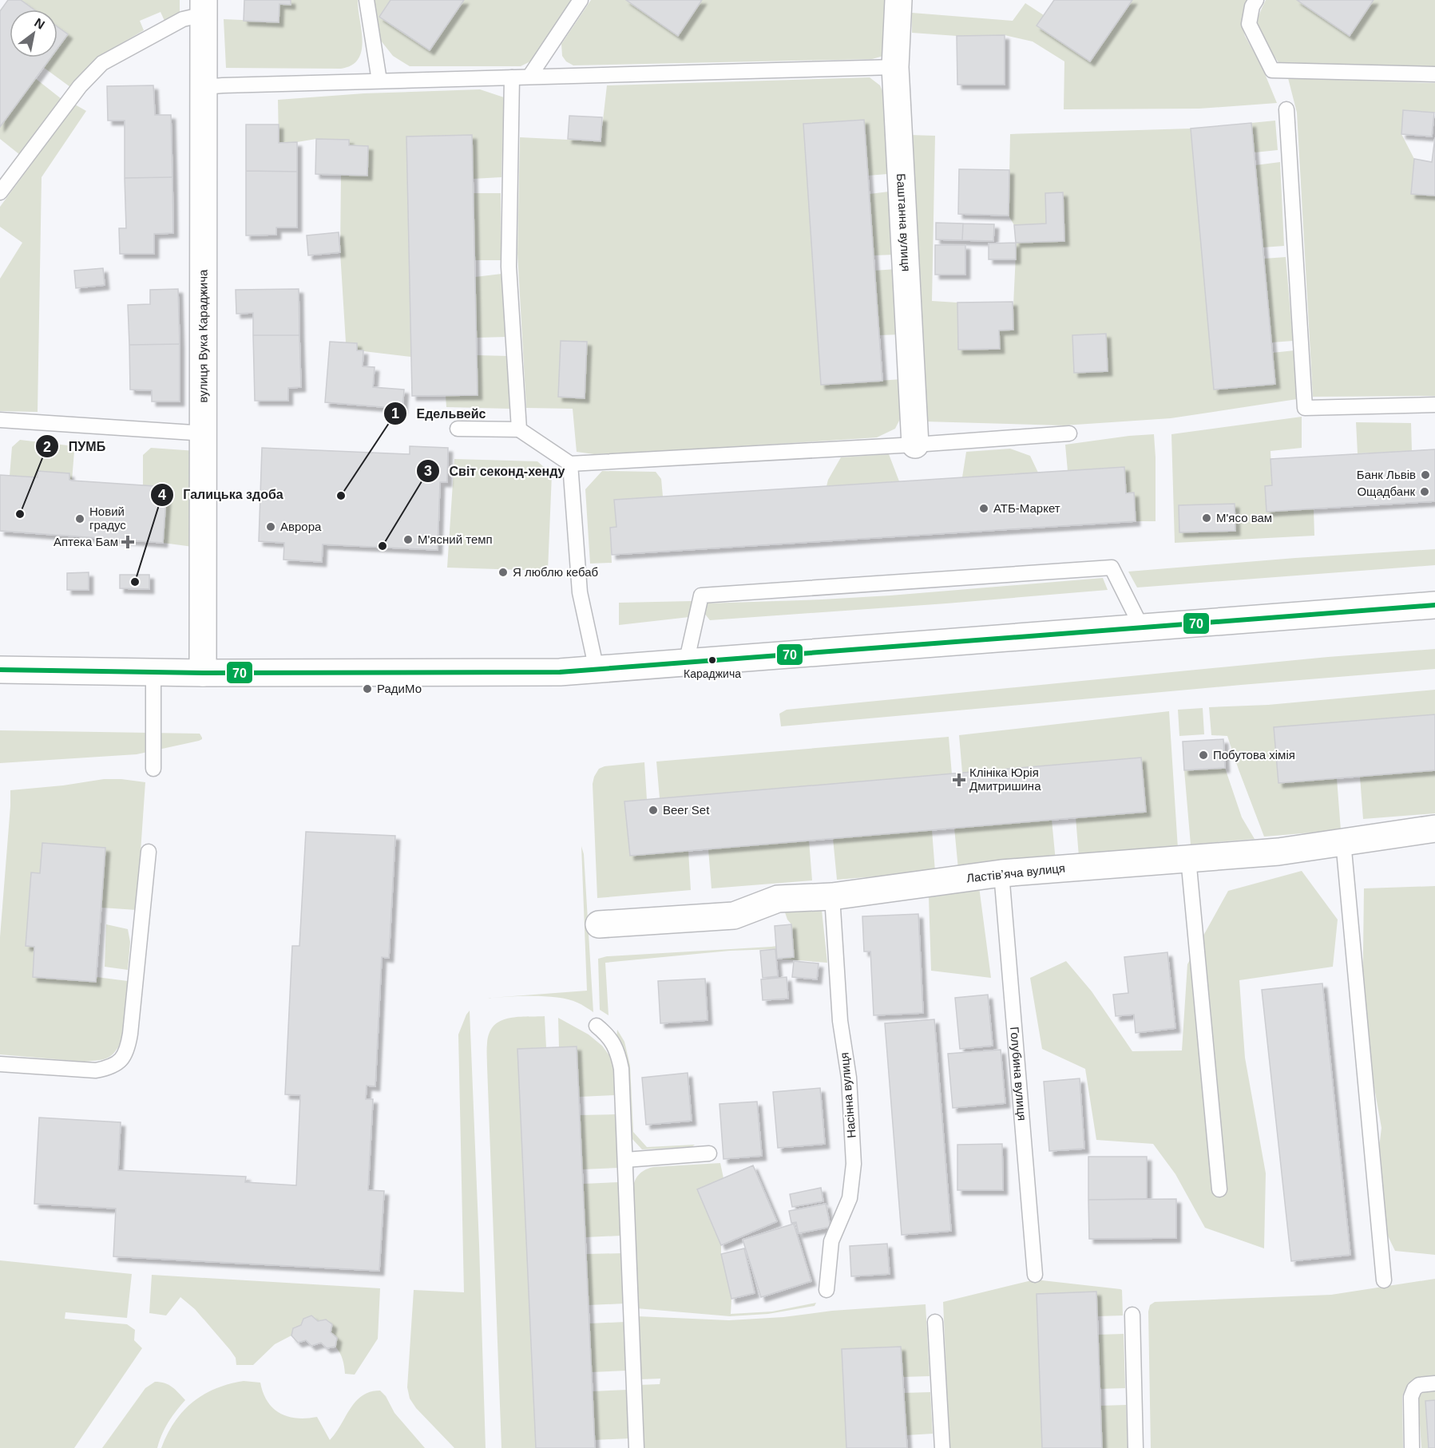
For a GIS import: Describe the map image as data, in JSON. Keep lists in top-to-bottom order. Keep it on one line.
{"streets":{"street":["Баштанна вулиця","вулиця Вука Караджича","Ластівʼяча вулиця"],"lane":["Голубина вулиця","Насінна вулиця"]},"crossings":[["Ластівʼяча вулиця","Голубина вулиця"],["Ластівʼяча вулиця","Насінна вулиця"]],"places":{"other":["Банк Львів","Ощадбанк","Едельвейс","АТБ-Маркет","ПУМБ","М'ясо вам","Новий градус","Аврора","М'ясний темп","Світ секонд-хенду","Я люблю кебаб","Галицька здоба","Караджича","РадиМо","Побутова хімія","Beer Set"],"health":["Аптека Бам","Клініка Юрія Дмитришина"]},"lines":["transit line 70"],"north":"top right"}
